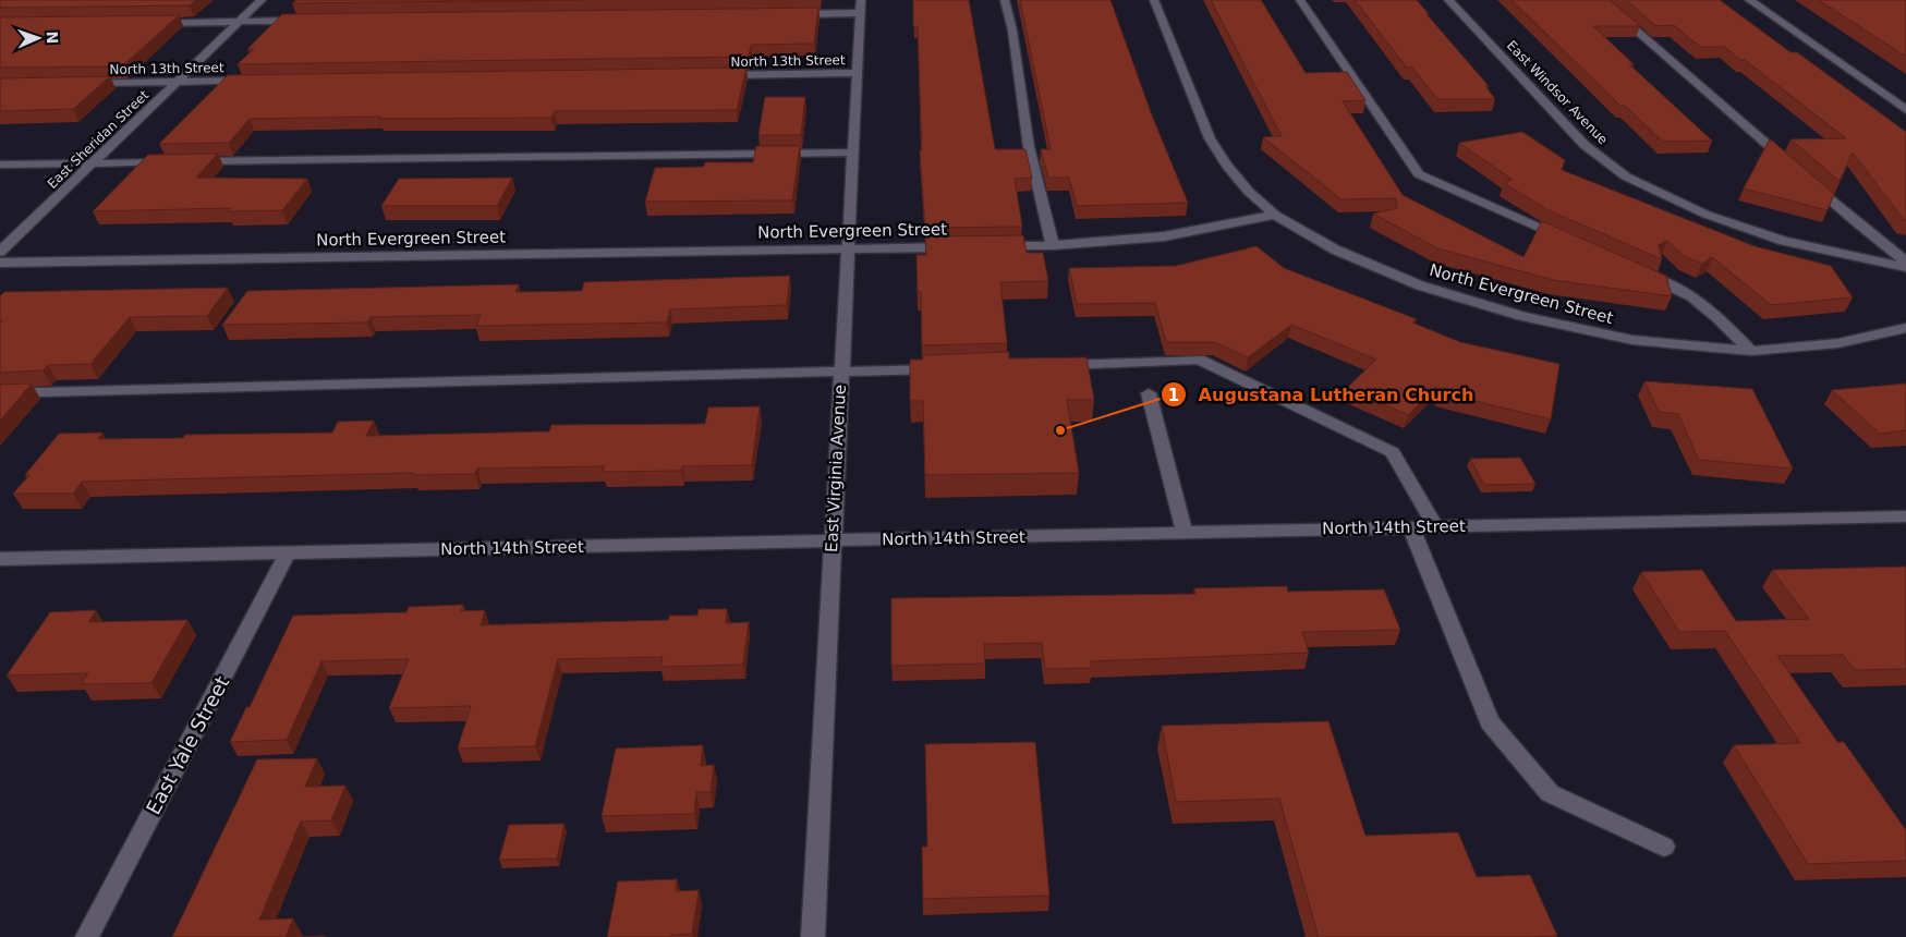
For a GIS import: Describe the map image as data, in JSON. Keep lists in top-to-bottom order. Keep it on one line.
{"streets":{"street":["North 13th Street","East Windsor Avenue","East Sheridan Street","North Evergreen Street","East Virginia Avenue","North 14th Street","East Yale Street"]},"crossings":[["North 13th Street","East Sheridan Street"],["North 13th Street","East Virginia Avenue"],["North Evergreen Street","East Virginia Avenue"],["East Virginia Avenue","North 14th Street"],["North 14th Street","East Yale Street"]],"places":["Augustana Lutheran Church"],"north":"right"}
